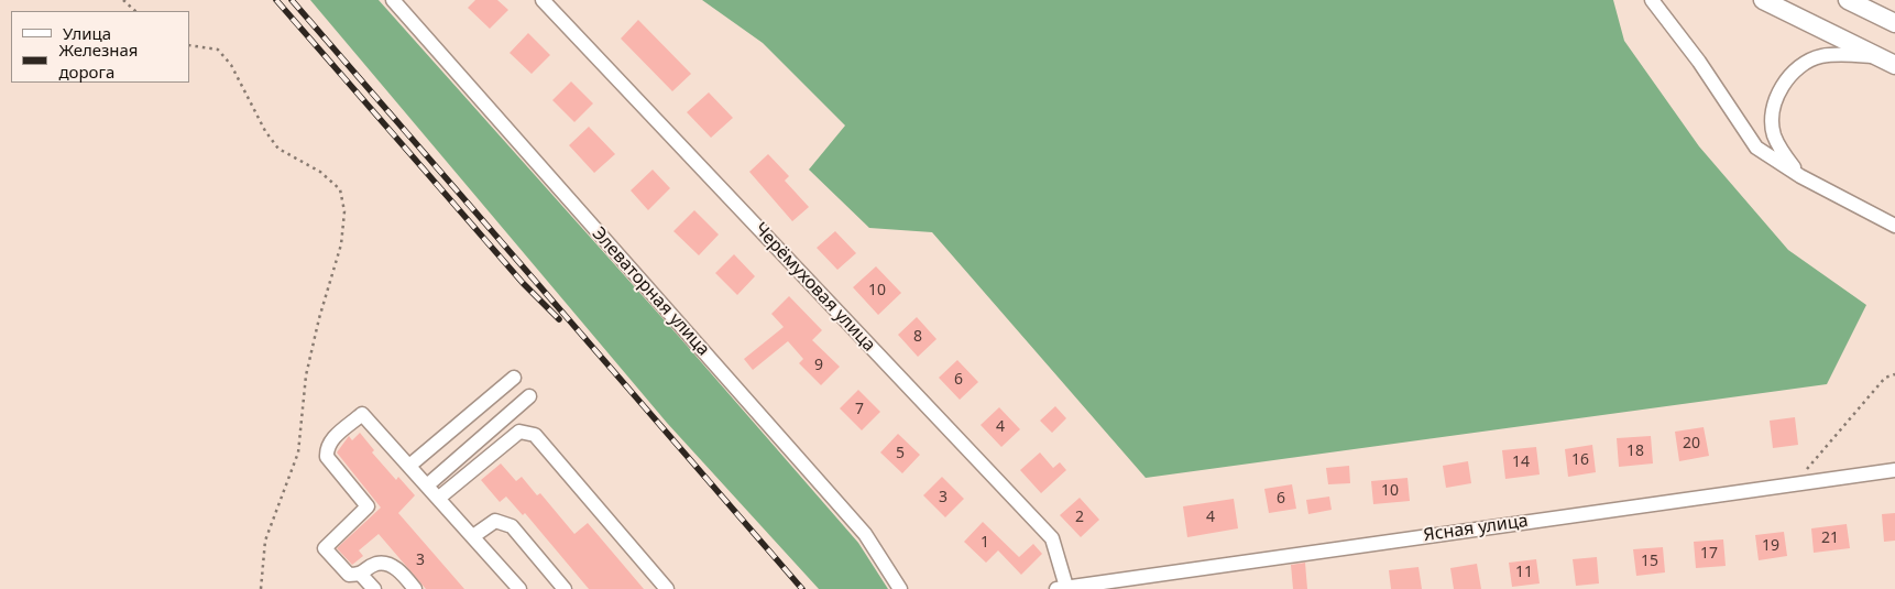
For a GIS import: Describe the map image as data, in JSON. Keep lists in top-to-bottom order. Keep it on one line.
{"streets":{"street":["Черёмуховая улица","Элеваторная улица","Ясная улица"]},"crossings":[["Черёмуховая улица","Ясная улица"]],"house_numbers":["10","8","9","6","7","4","20","18","5","16","14","10","3","6","2","4","21","1","19","17","3","15","11"],"legend":["Улица","Железная дорога"]}
